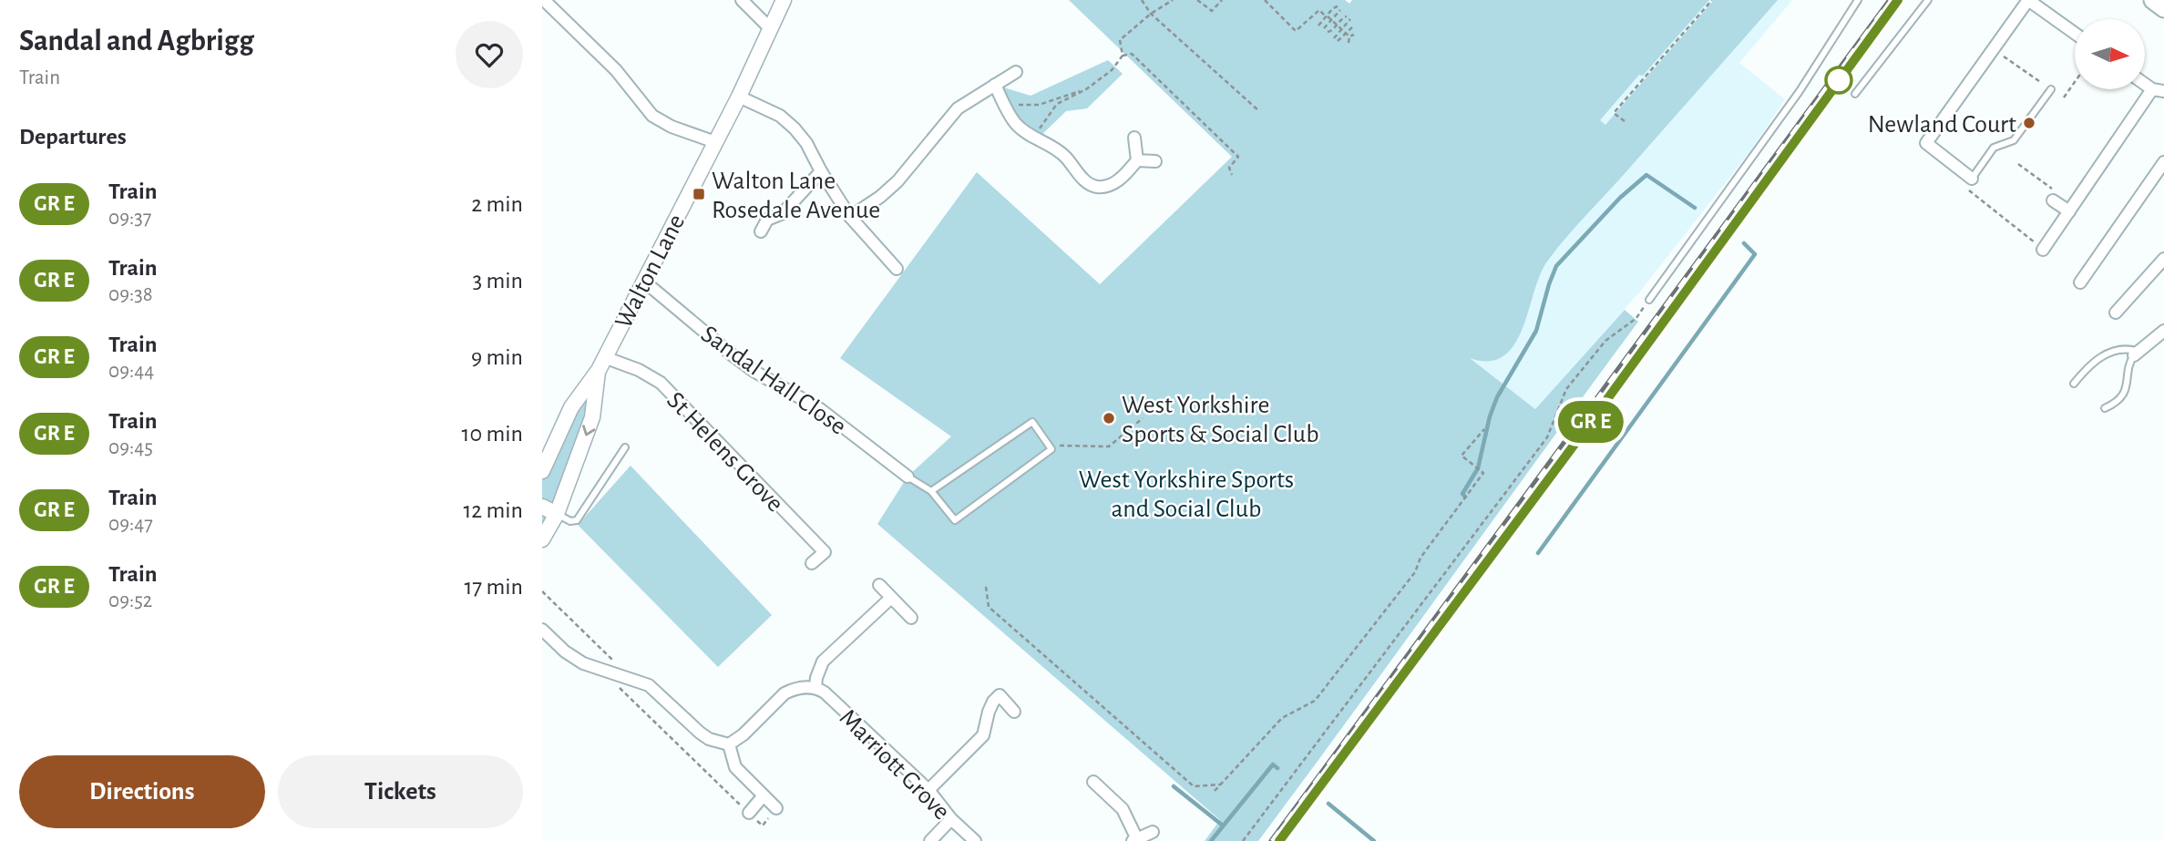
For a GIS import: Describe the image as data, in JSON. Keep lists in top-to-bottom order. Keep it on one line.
{"streets":{"street":["Walton Lane","Sandal Hall Close","St Helens Grove","Marriott Grove"]},"crossings":[["Walton Lane","Sandal Hall Close"],["Walton Lane","St Helens Grove"]],"parks":["West Yorkshire Sports and Social Club"],"places":{"other":["Newland Court","West Yorkshire Sports & Social Club"],"transit":["Walton Lane Rosedale Avenue"]},"north":"right","page":{"heading":[["Sandal and Agbrigg","Train"],"Departures"],"on_map":"GR E","list":[{"mark":"GR E","name":"Train","note":"09:37","value":"2 min"},{"mark":"GR E","name":"Train","note":"09:38","value":"3 min"},{"mark":"GR E","name":"Train","note":"09:44","value":"9 min"},{"mark":"GR E","name":"Train","note":"09:45","value":"10 min"},{"mark":"GR E","name":"Train","note":"09:47","value":"12 min"},{"mark":"GR E","name":"Train","note":"09:52","value":"17 min"}],"buttons":["Directions","Tickets"]}}
